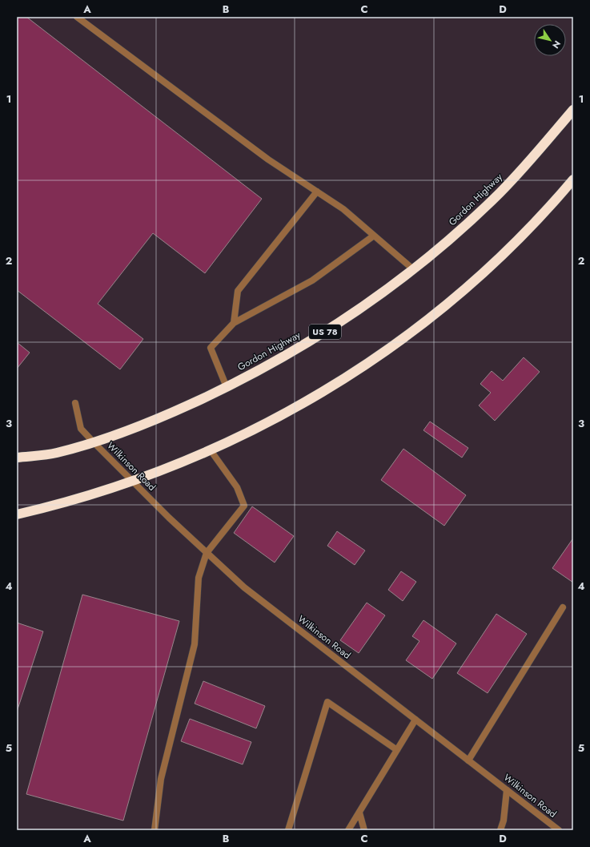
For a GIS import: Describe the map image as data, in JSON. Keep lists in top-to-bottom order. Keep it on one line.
{"streets":{"highway":["Gordon Highway","US 78"],"street":["Wilkinson Road"]},"crossings":[["Gordon Highway","Wilkinson Road"]],"north":"bottom right","grid":{"columns":["A","B","C","D"],"rows":["1","2","3","4","5"]}}
